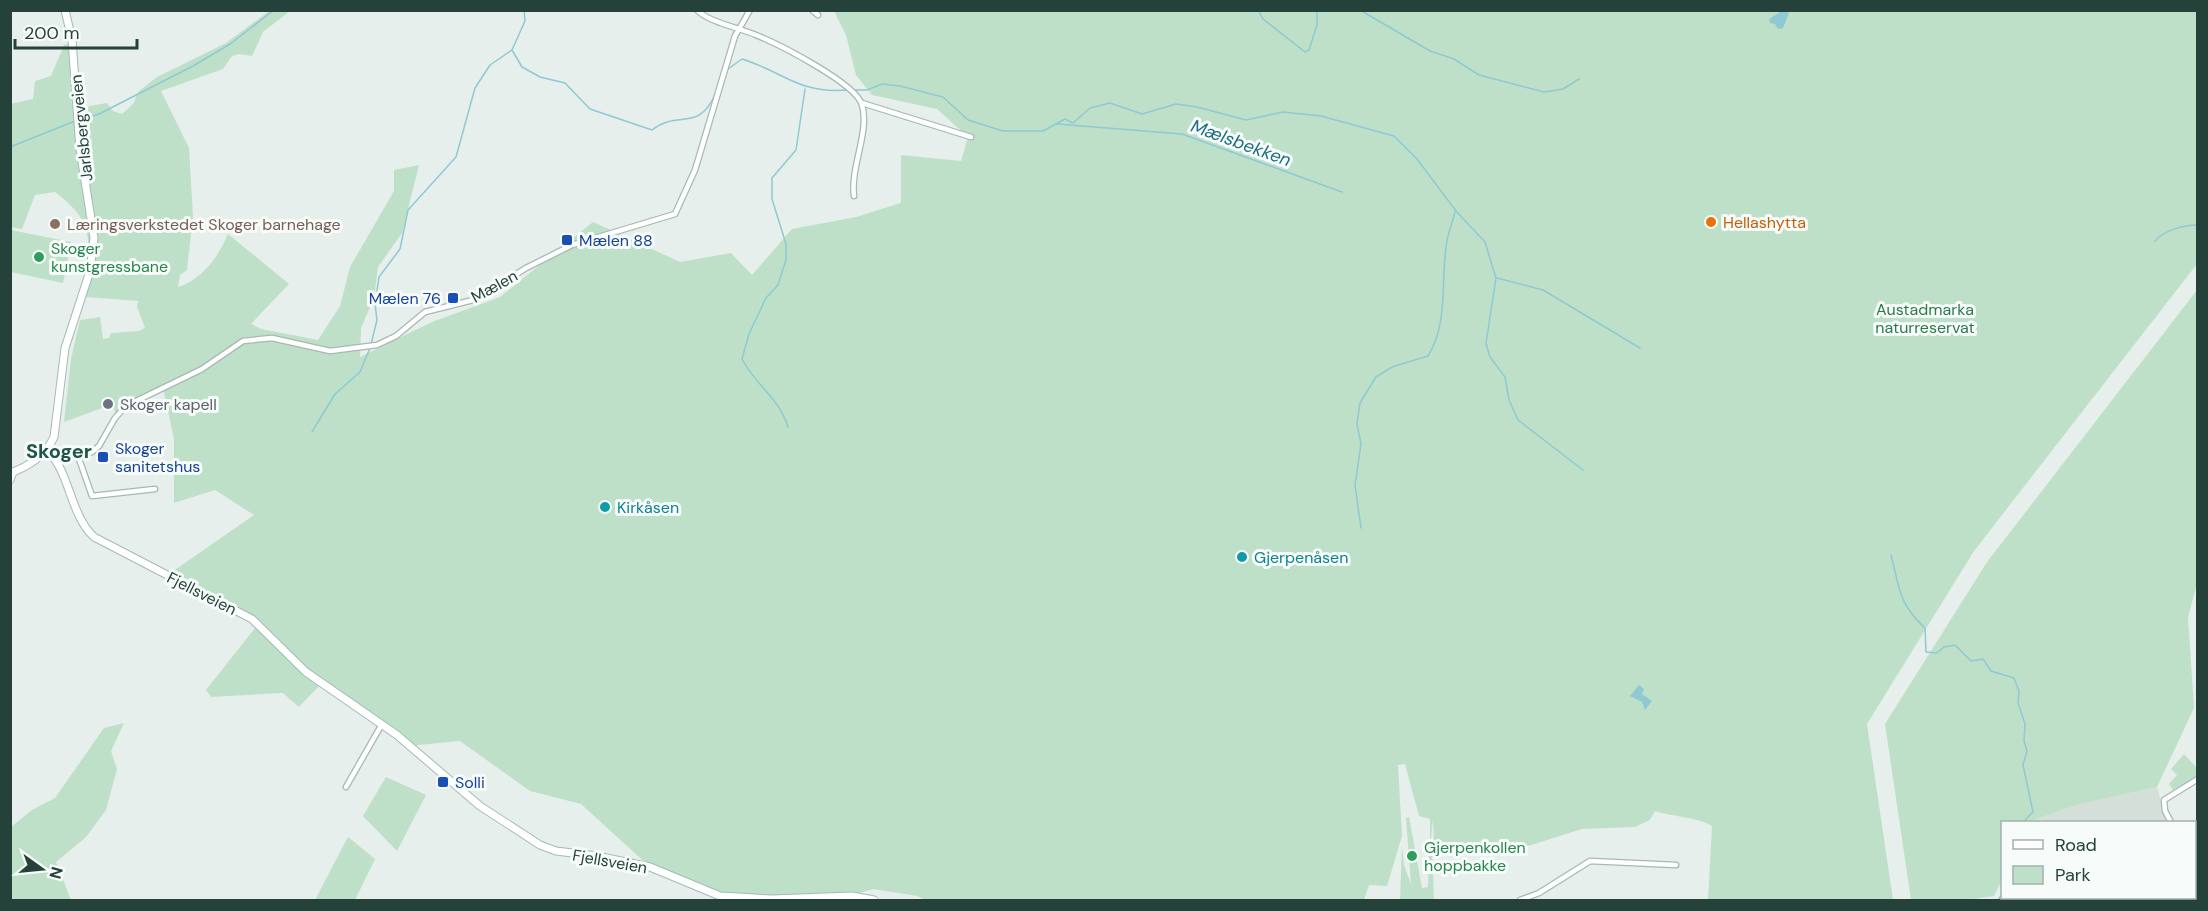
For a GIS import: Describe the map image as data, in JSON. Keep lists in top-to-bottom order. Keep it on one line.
{"streets":{"main road":["Jarlsbergveien","Fjellsveien"],"street":["Mælen"]},"crossings":[["Jarlsbergveien","Fjellsveien"],["Mælen","Fjellsveien"]],"districts":["Skoger"],"water":["Mælsbekken"],"parks":["Austadmarka naturreservat"],"places":{"other":["Hellashytta","Læringsverkstedet Skoger barnehage","Skoger kunstgressbane","Skoger kapell","Kirkåsen","Gjerpenåsen","Gjerpenkollen hoppbakke"],"transit":["Mælen 88","Mælen 76","Skoger sanitetshus","Solli"]},"legend":["Road","Park"],"scale_bar":"200 m","north":"right"}
